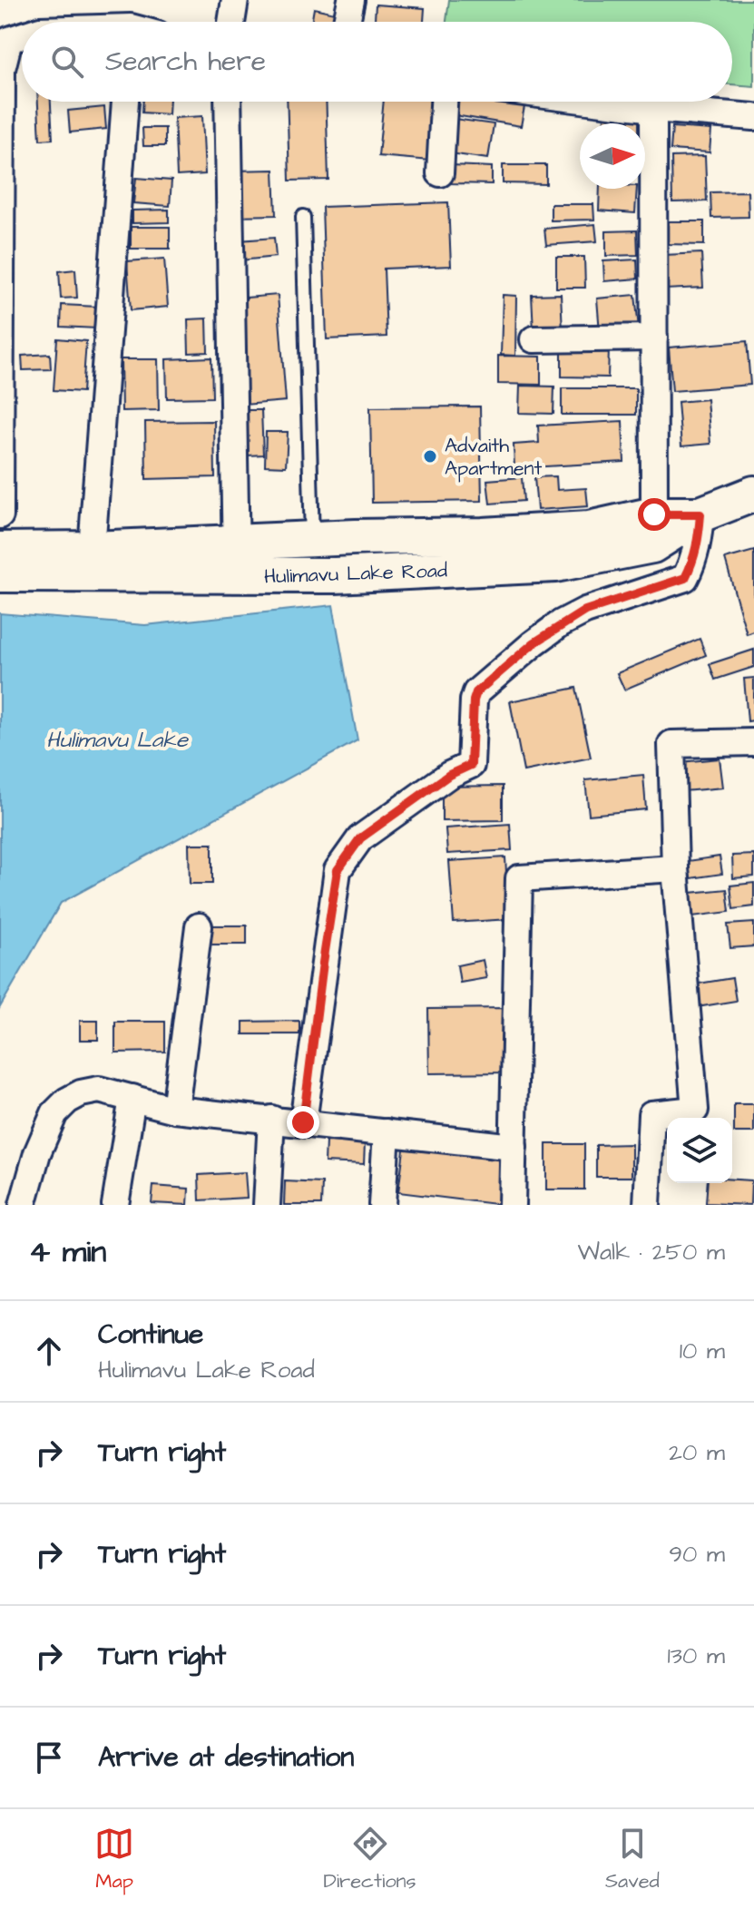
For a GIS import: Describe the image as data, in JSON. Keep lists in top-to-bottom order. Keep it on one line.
{"streets":{"main road":["Hulimavu Lake Road"]},"water":["Hulimavu Lake"],"places":["Advaith Apartment"],"north":"right","page":{"search":"Search here","heading":["4 min","Walk · 250 m"],"list":[["Continue","Hulimavu Lake Road","10 m"],["Turn right","20 m"],["Turn right","90 m"],["Turn right","130 m"],"Arrive at destination"],"nav":["Map","Directions","Saved"]}}
